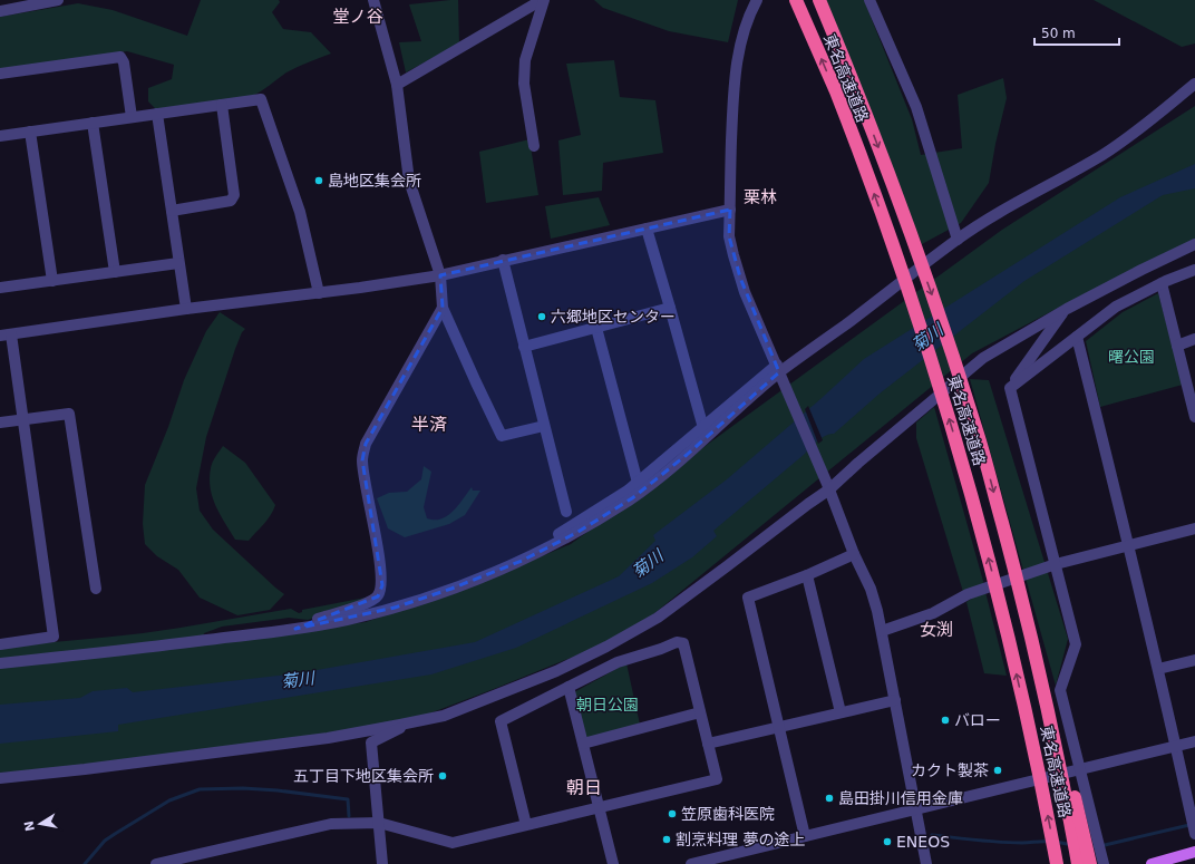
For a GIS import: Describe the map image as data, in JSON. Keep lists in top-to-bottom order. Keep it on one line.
{"streets":{"highway":["東名高速道路"]},"districts":["堂ノ谷","栗林","半済","女渕","朝日"],"water":["菊川"],"parks":["曙公園","朝日公園"],"places":["島地区集会所","六郷地区センター","バロー","カクト製茶","五丁目下地区集会所","島田掛川信用金庫","笠原歯科医院","割烹料理 夢の途上","ENEOS"],"scale_bar":"50 m","north":"left"}
